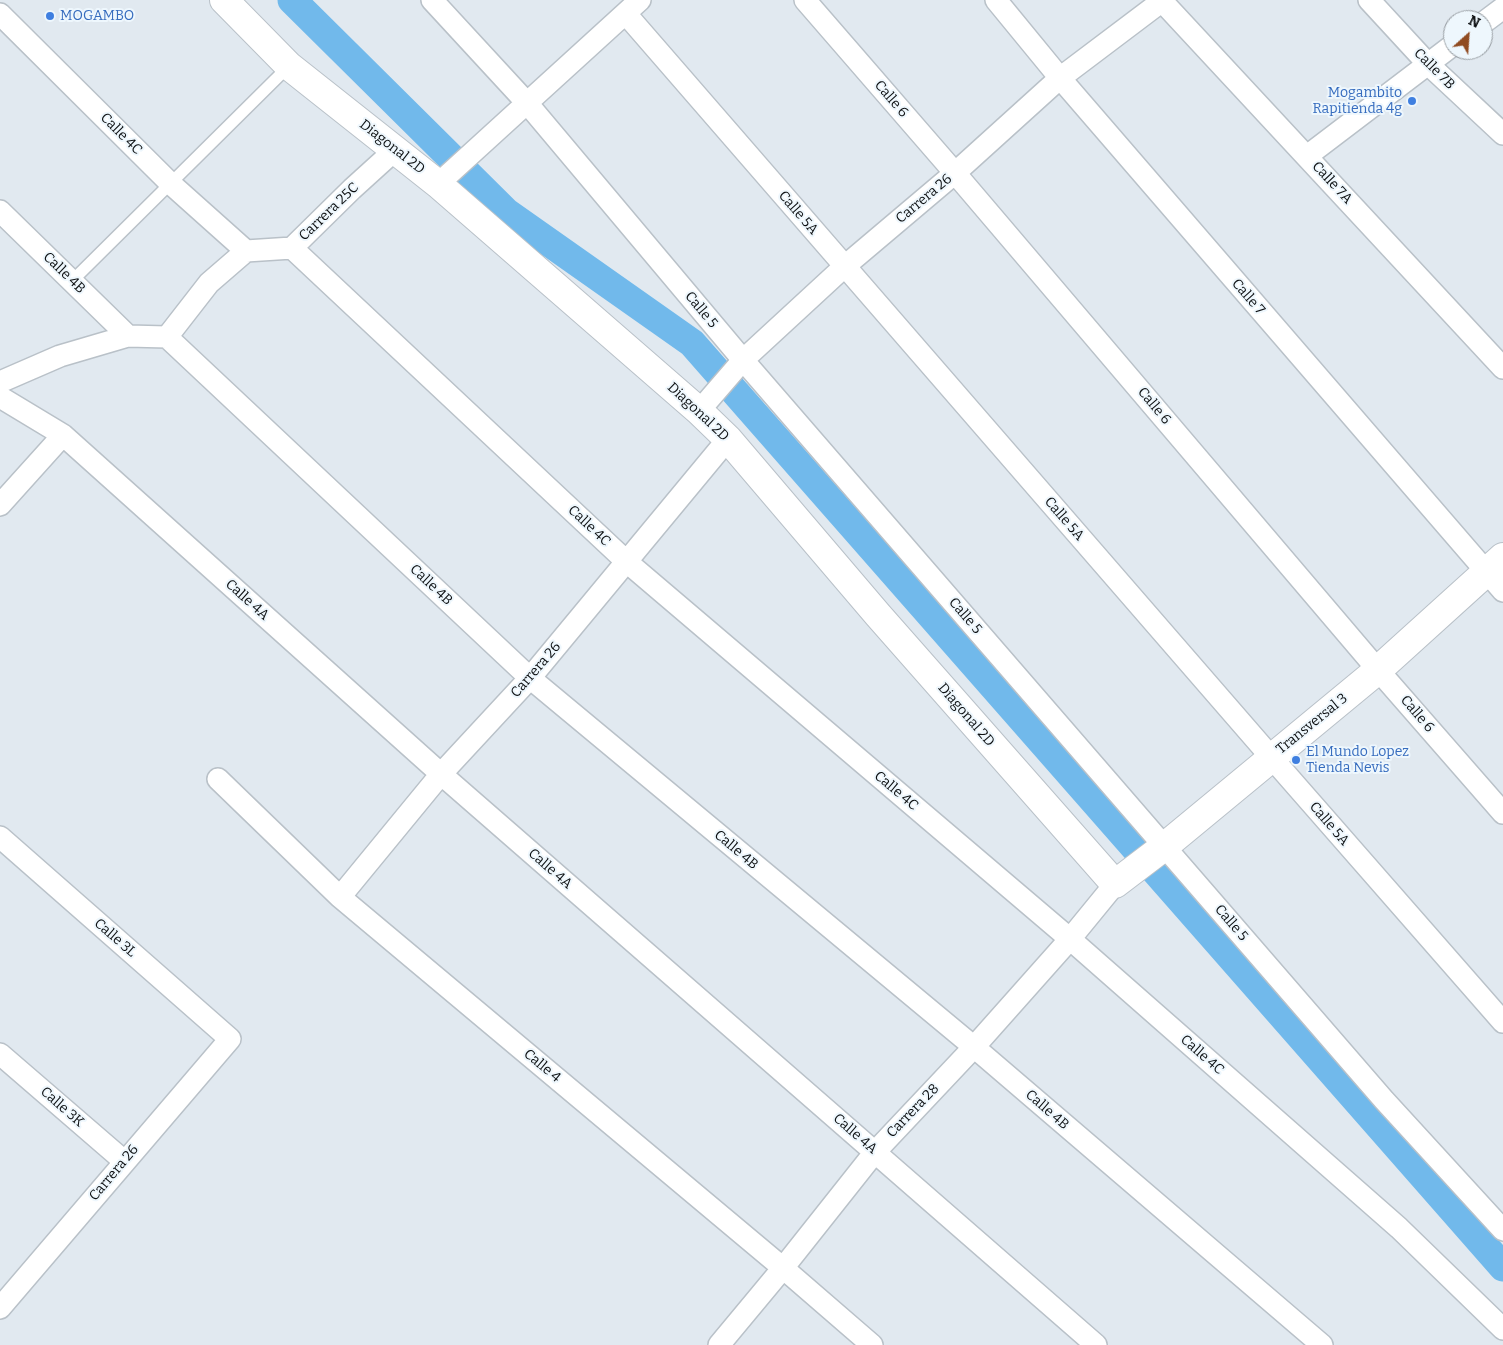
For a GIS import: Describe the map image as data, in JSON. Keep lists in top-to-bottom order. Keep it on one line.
{"streets":{"street":["Calle 7B","Calle 6","Calle 4C","Diagonal 2D","Calle 7A","Carrera 26","Carrera 25C","Calle 5A","Calle 4B","Calle 7","Calle 5","Calle 4A","Transversal 3","Calle 3L","Calle 4","Calle 3K","Carrera 28"]},"crossings":[["Calle 6","Carrera 26"],["Calle 6","Transversal 3"],["Calle 4C","Carrera 26"],["Calle 4C","Carrera 25C"],["Calle 4C","Carrera 28"],["Diagonal 2D","Carrera 26"],["Diagonal 2D","Carrera 25C"],["Diagonal 2D","Calle 5"],["Diagonal 2D","Transversal 3"],["Diagonal 2D","Carrera 28"],["Calle 7A","Carrera 26"],["Carrera 26","Calle 5A"],["Carrera 26","Calle 4B"],["Carrera 26","Calle 7"],["Carrera 26","Calle 5"],["Carrera 26","Calle 4A"],["Carrera 26","Calle 3L"],["Carrera 26","Calle 4"],["Carrera 26","Calle 3K"],["Calle 5A","Transversal 3"],["Calle 4B","Carrera 28"],["Calle 7","Transversal 3"],["Calle 5","Transversal 3"],["Calle 5","Carrera 28"],["Calle 4A","Carrera 28"],["Transversal 3","Carrera 28"],["Calle 4","Carrera 28"]],"places":["MOGAMBO","Mogambito Rapitienda 4g","El Mundo Lopez Tienda Nevis"],"north":"top right"}
